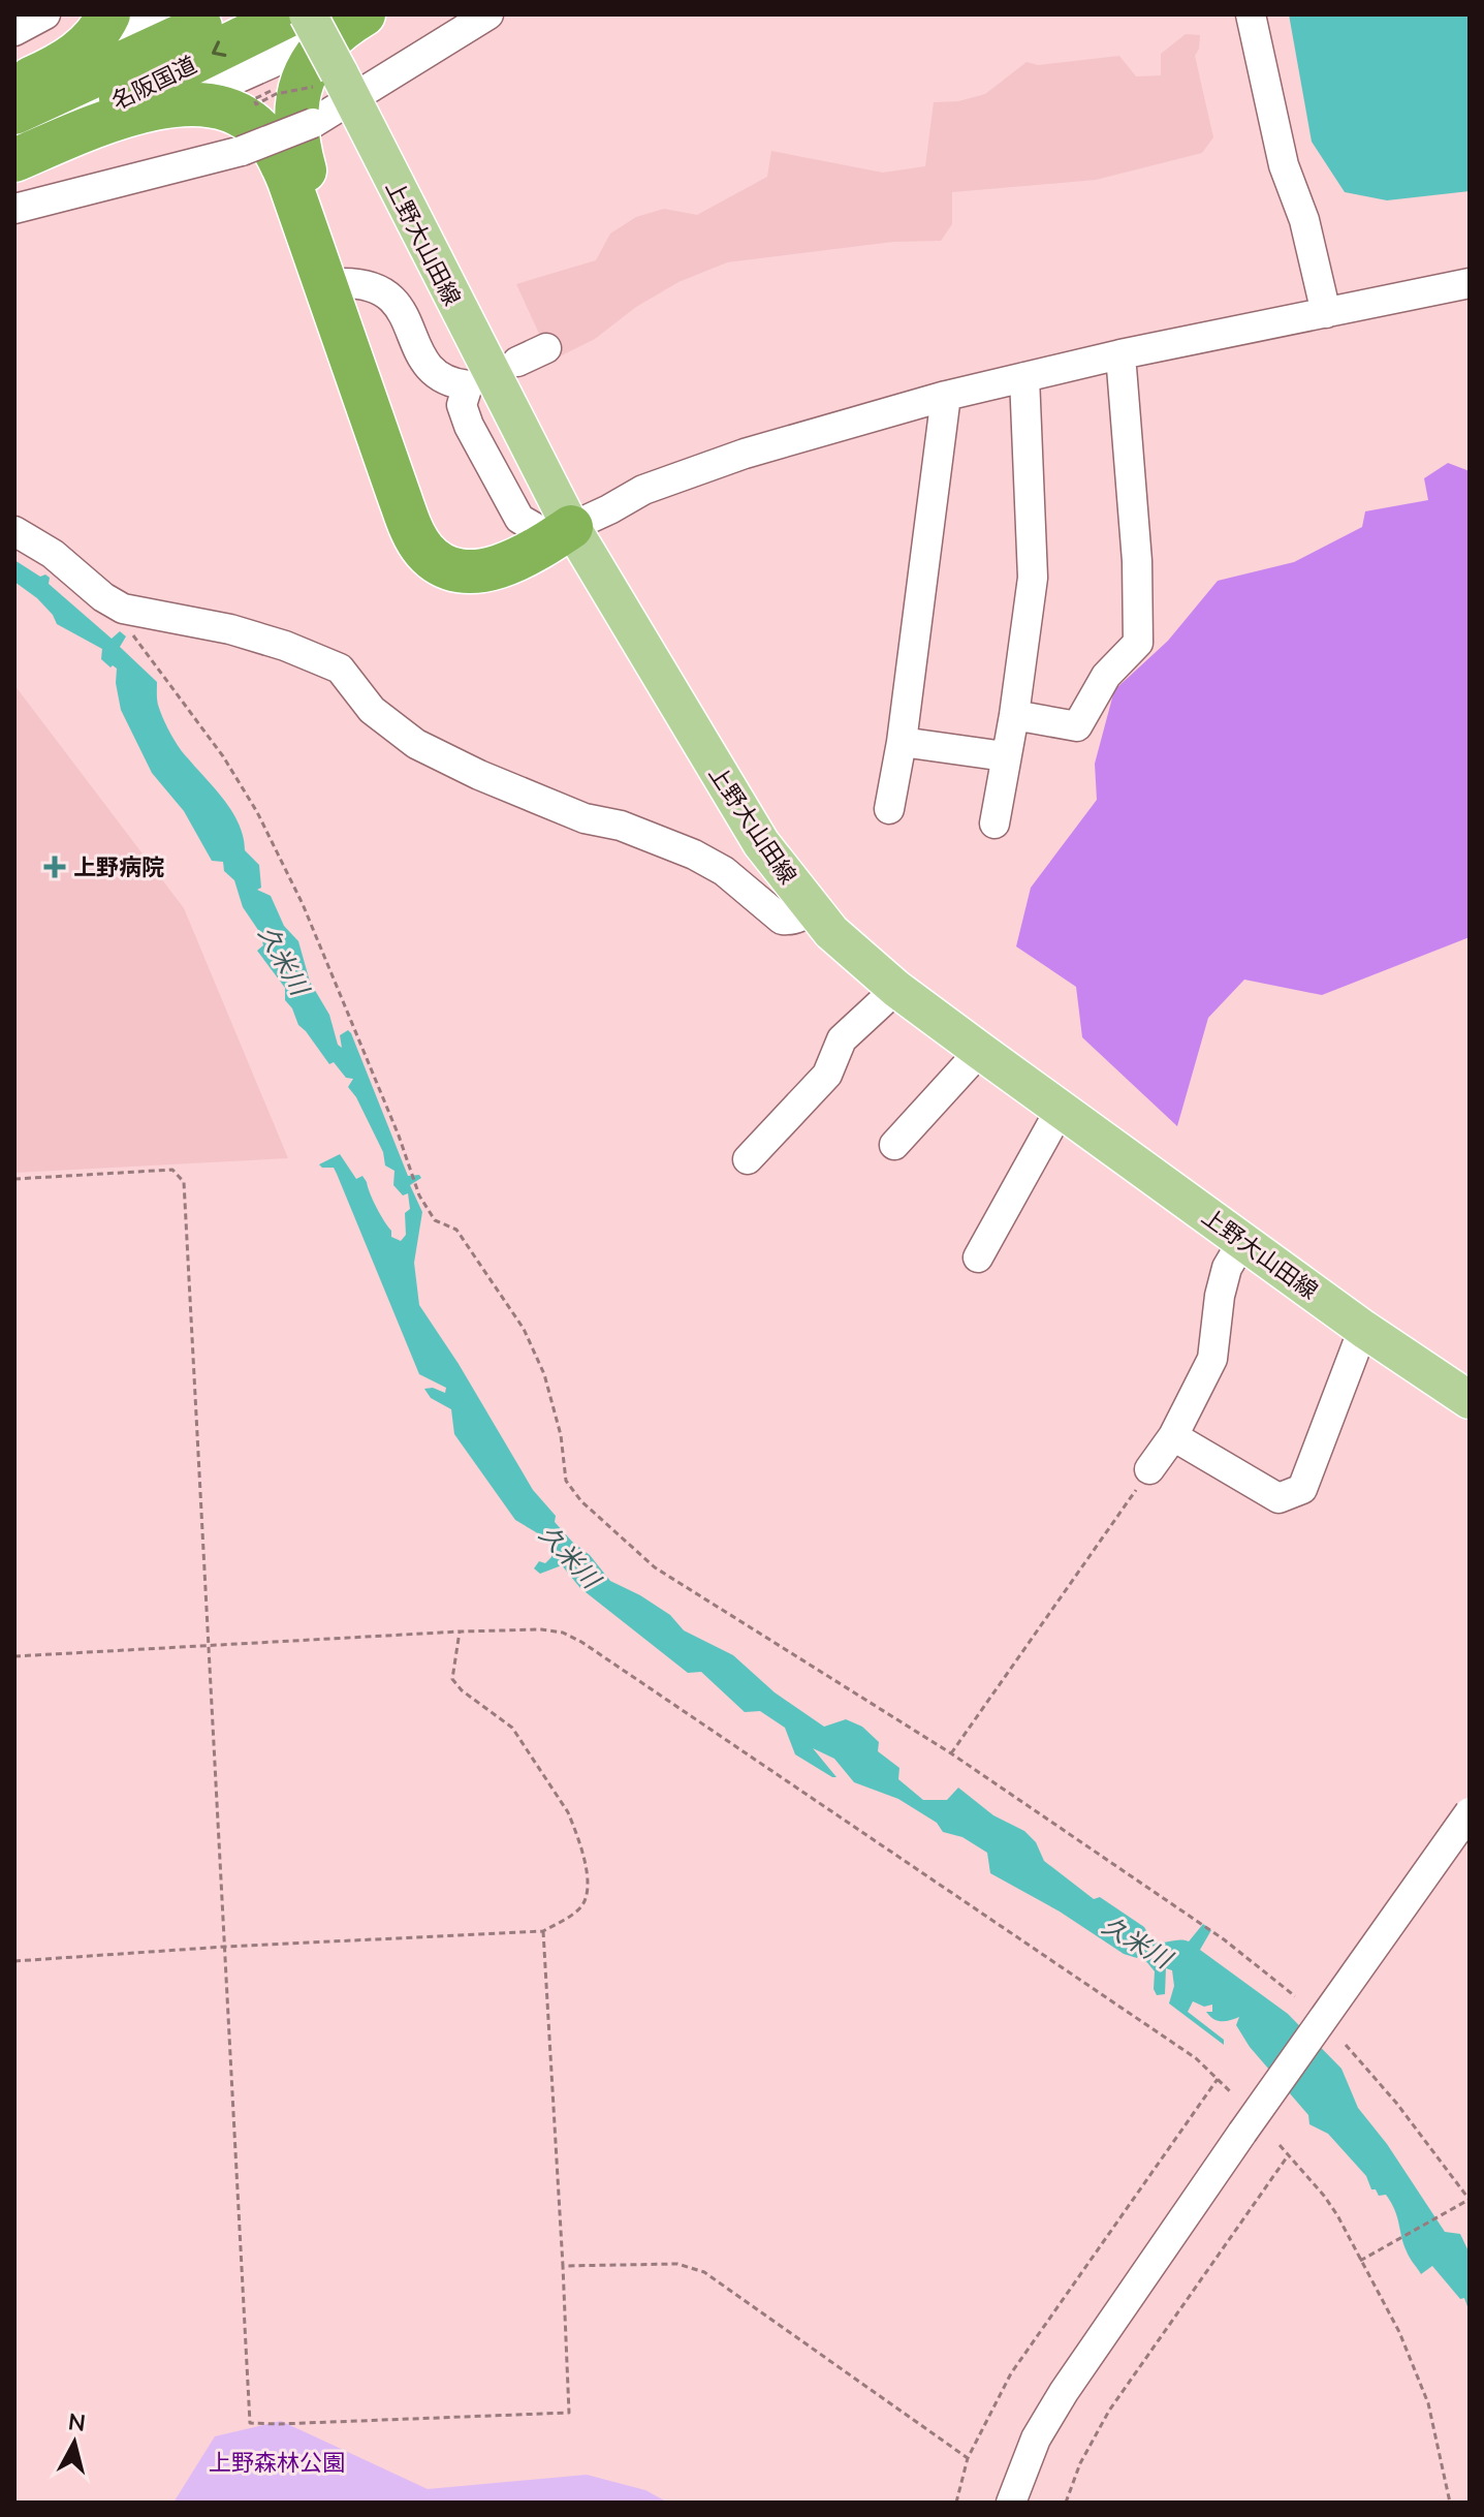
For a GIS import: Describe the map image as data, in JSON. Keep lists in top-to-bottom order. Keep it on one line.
{"streets":{"highway":["名阪国道"],"main road":["上野大山田線"]},"water":["久米川"],"parks":["上野森林公園"],"places":{"health":["上野病院"]},"north":"top"}
